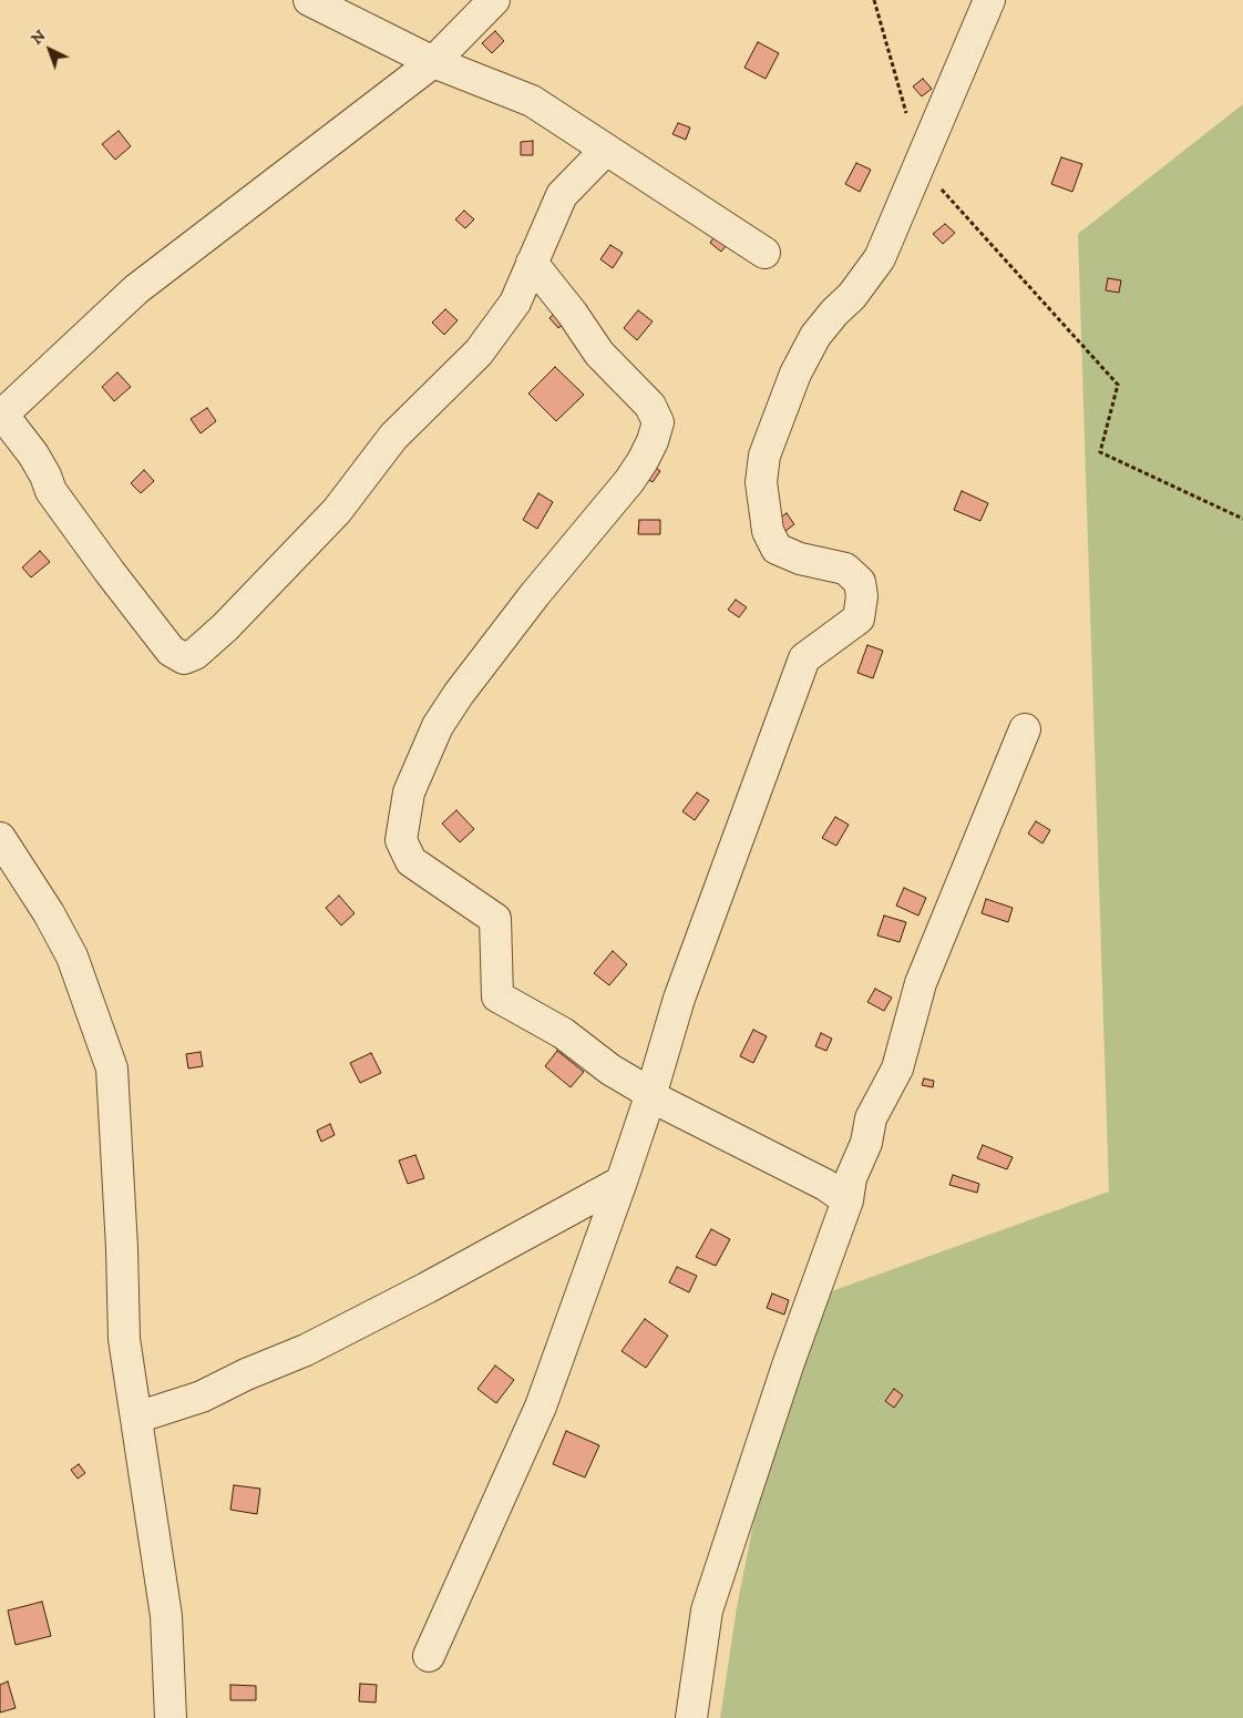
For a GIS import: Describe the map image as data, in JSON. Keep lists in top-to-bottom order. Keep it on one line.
{"north":"top left"}
